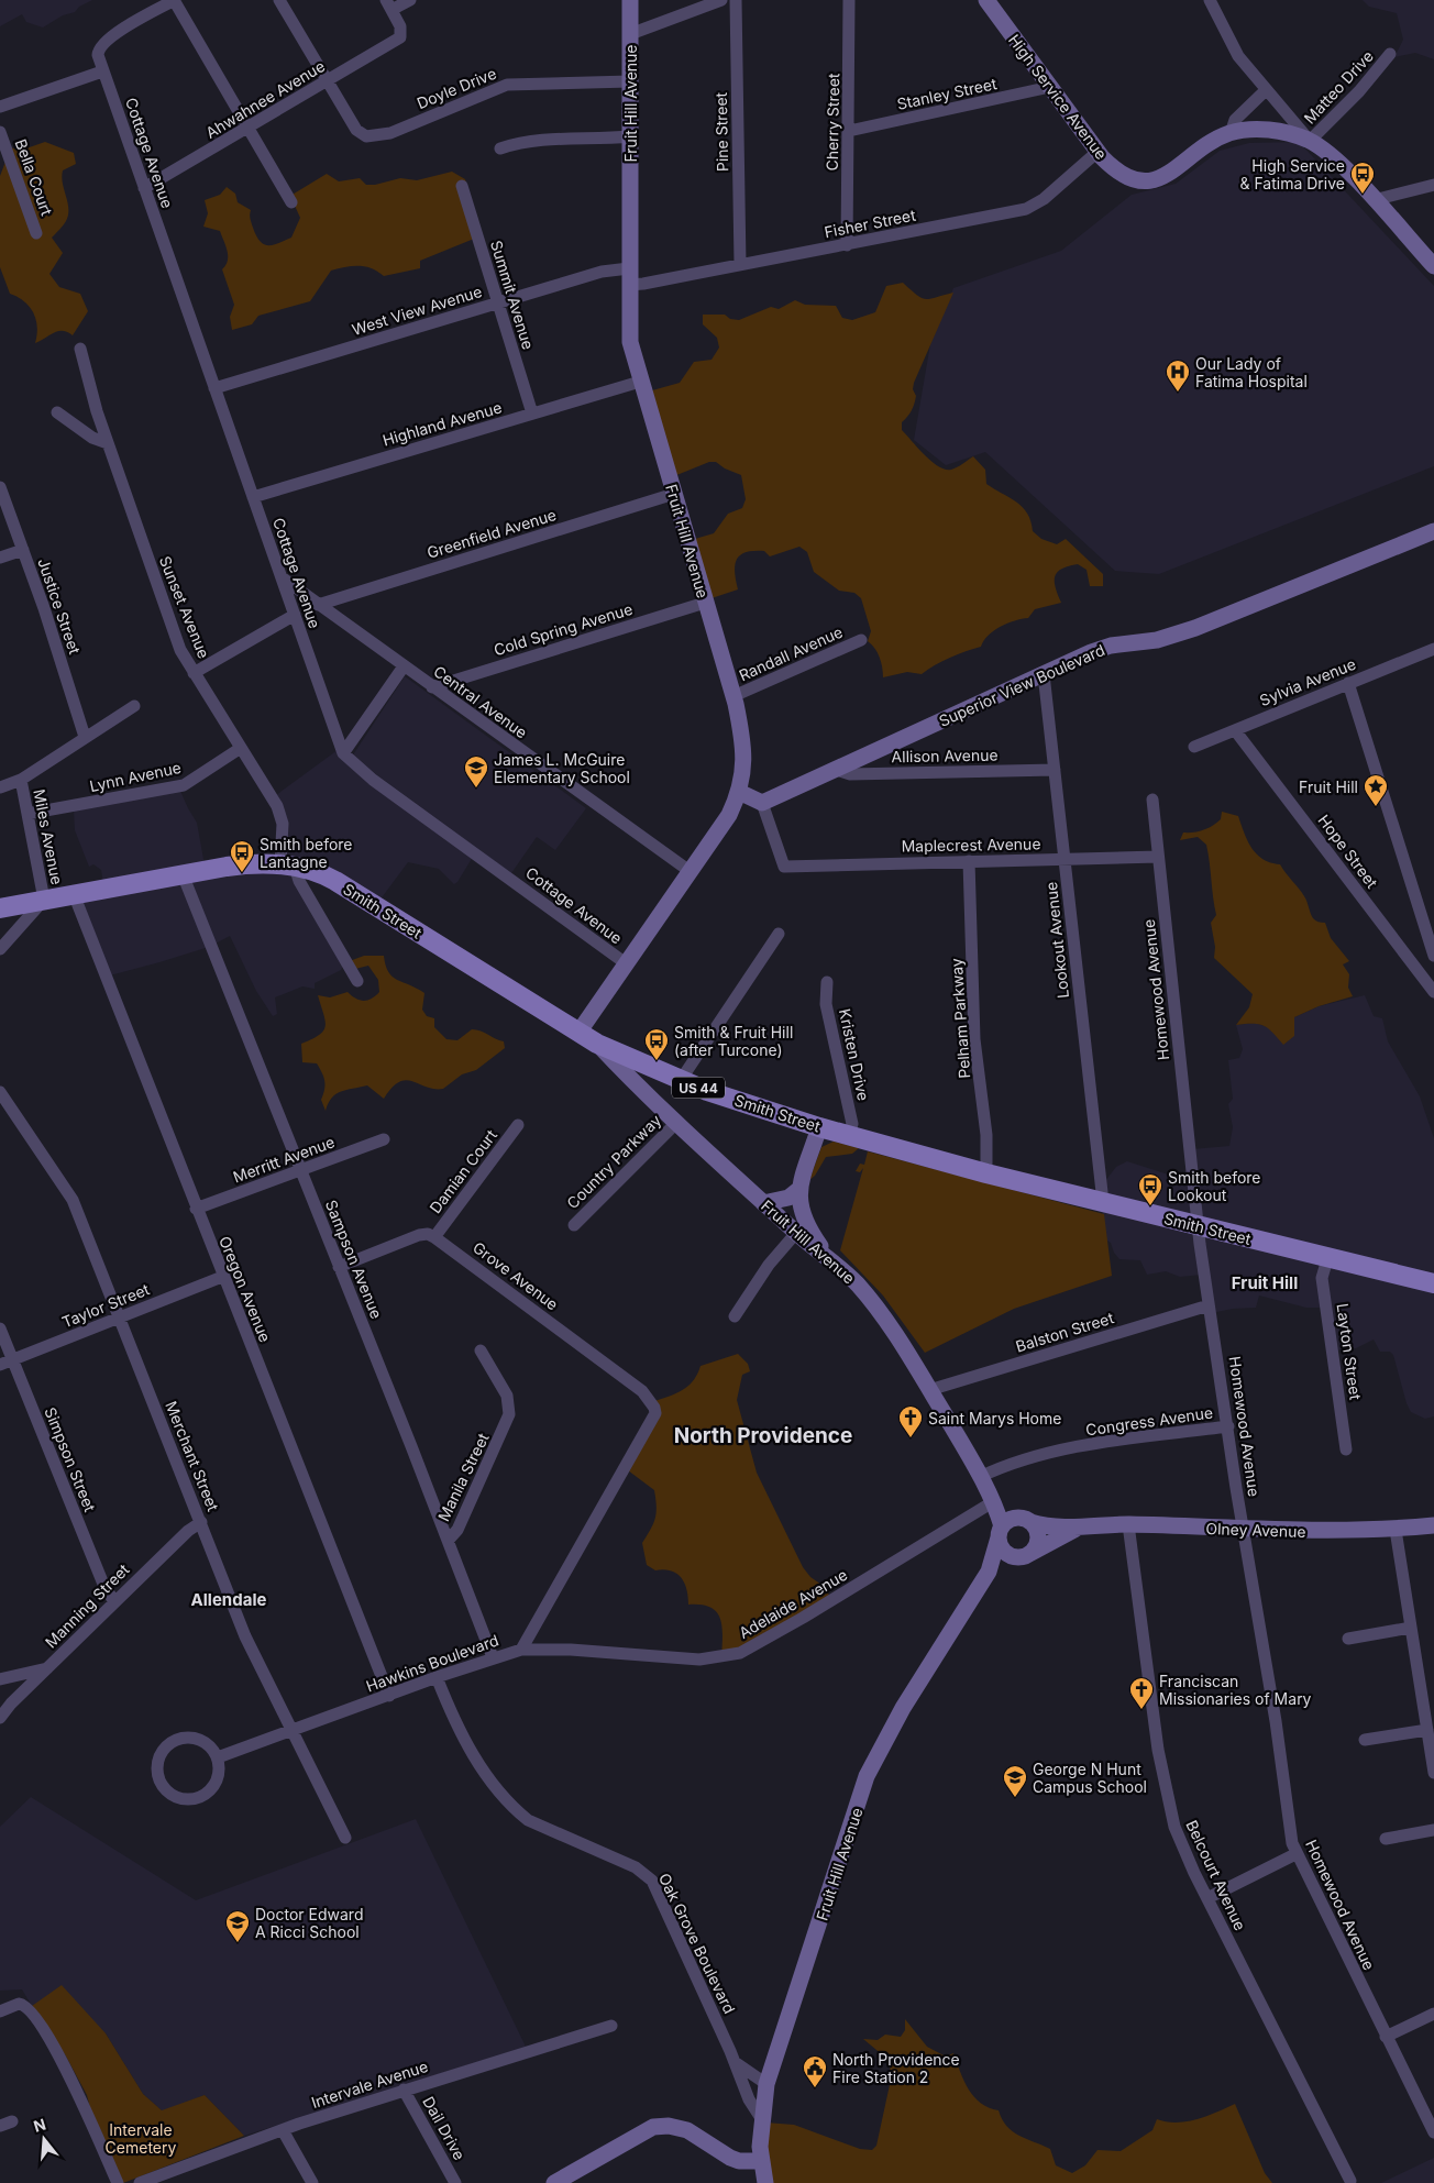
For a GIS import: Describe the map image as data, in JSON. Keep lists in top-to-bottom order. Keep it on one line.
{"streets":{"main road":["Smith Street","US 44"],"street":["Matteo Drive","Doyle Drive","Stanley Street","High Service Avenue","Ahwahnee Avenue","Fruit Hill Avenue","Cherry Street","Pine Street","Cottage Avenue","Bella Court","Fisher Street","Summit Avenue","West View Avenue","Highland Avenue","Greenfield Avenue","Justice Street","Sunset Avenue","Cold Spring Avenue","Randall Avenue","Sylvia Avenue","Superior View Boulevard","Central Avenue","Allison Avenue","Lynn Avenue","Miles Avenue","Maplecrest Avenue","Hope Street","Lookout Avenue","Homewood Avenue","Pelham Parkway","Kristen Drive","Merritt Avenue","Country Parkway","Damian Court","Sampson Avenue","Grove Avenue","Oregon Avenue","Taylor Street","Balston Street","Layton Street","Congress Avenue","Merchant Street","Simpson Street","Manila Street","Olney Avenue","Adelaide Avenue","Manning Street","Hawkins Boulevard","Belcourt Avenue","Oak Grove Boulevard","Intervale Avenue","Dail Drive"]},"crossings":[["Matteo Drive","High Service Avenue"],["Doyle Drive","Ahwahnee Avenue"],["Doyle Drive","Fruit Hill Avenue"],["Stanley Street","High Service Avenue"],["Stanley Street","Cherry Street"],["High Service Avenue","Fisher Street"],["Ahwahnee Avenue","Cottage Avenue"],["Fruit Hill Avenue","Cottage Avenue"],["Fruit Hill Avenue","Fisher Street"],["Fruit Hill Avenue","West View Avenue"],["Fruit Hill Avenue","Highland Avenue"],["Fruit Hill Avenue","Greenfield Avenue"],["Fruit Hill Avenue","Cold Spring Avenue"],["Fruit Hill Avenue","Randall Avenue"],["Fruit Hill Avenue","Central Avenue"],["Fruit Hill Avenue","Smith Street"],["Fruit Hill Avenue","Country Parkway"],["Fruit Hill Avenue","Balston Street"],["Fruit Hill Avenue","Congress Avenue"],["Fruit Hill Avenue","Olney Avenue"],["Fruit Hill Avenue","Adelaide Avenue"],["Fruit Hill Avenue","Oak Grove Boulevard"],["Cherry Street","Fisher Street"],["Pine Street","Fisher Street"],["Cottage Avenue","West View Avenue"],["Cottage Avenue","Highland Avenue"],["Cottage Avenue","Central Avenue"],["Fisher Street","West View Avenue"],["Summit Avenue","West View Avenue"],["Summit Avenue","Highland Avenue"],["Greenfield Avenue","Central Avenue"],["Sunset Avenue","Lynn Avenue"],["Sunset Avenue","Smith Street"],["Cold Spring Avenue","Central Avenue"],["Sylvia Avenue","Hope Street"],["Superior View Boulevard","Allison Avenue"],["Superior View Boulevard","Maplecrest Avenue"],["Superior View Boulevard","Lookout Avenue"],["Allison Avenue","Lookout Avenue"],["Lynn Avenue","Miles Avenue"],["Miles Avenue","Smith Street"],["Maplecrest Avenue","Lookout Avenue"],["Maplecrest Avenue","Homewood Avenue"],["Maplecrest Avenue","Pelham Parkway"],["Smith Street","Lookout Avenue"],["Smith Street","Homewood Avenue"],["Smith Street","Pelham Parkway"],["Smith Street","Kristen Drive"],["Smith Street","Sampson Avenue"],["Smith Street","Oregon Avenue"],["Smith Street","Layton Street"],["Homewood Avenue","Balston Street"],["Homewood Avenue","Congress Avenue"],["Homewood Avenue","Olney Avenue"],["Merritt Avenue","Sampson Avenue"],["Merritt Avenue","Oregon Avenue"],["Damian Court","Grove Avenue"],["Sampson Avenue","Manila Street"],["Sampson Avenue","Hawkins Boulevard"],["Grove Avenue","Hawkins Boulevard"],["Oregon Avenue","Taylor Street"],["Oregon Avenue","Hawkins Boulevard"],["Taylor Street","Merchant Street"],["Taylor Street","Simpson Street"],["Merchant Street","Manning Street"],["Merchant Street","Hawkins Boulevard"],["Simpson Street","Manning Street"],["Olney Avenue","Belcourt Avenue"],["Adelaide Avenue","Hawkins Boulevard"],["Hawkins Boulevard","Oak Grove Boulevard"],["Intervale Avenue","Dail Drive"]],"districts":["Fruit Hill","North Providence","Allendale"],"parks":["Intervale Cemetery"],"places":{"bus stop":["High Service & Fatima Drive","Smith before Lantagne","Smith & Fruit Hill (after Turcone)","Smith before Lookout"],"hospital":["Our Lady of Fatima Hospital"],"school or university":["James L. McGuire Elementary School","George N Hunt Campus School","Doctor Edward A Ricci School"],"place":["Fruit Hill"],"church":["Saint Marys Home","Franciscan Missionaries of Mary"],"public building":["North Providence Fire Station 2"]},"north":"top"}
